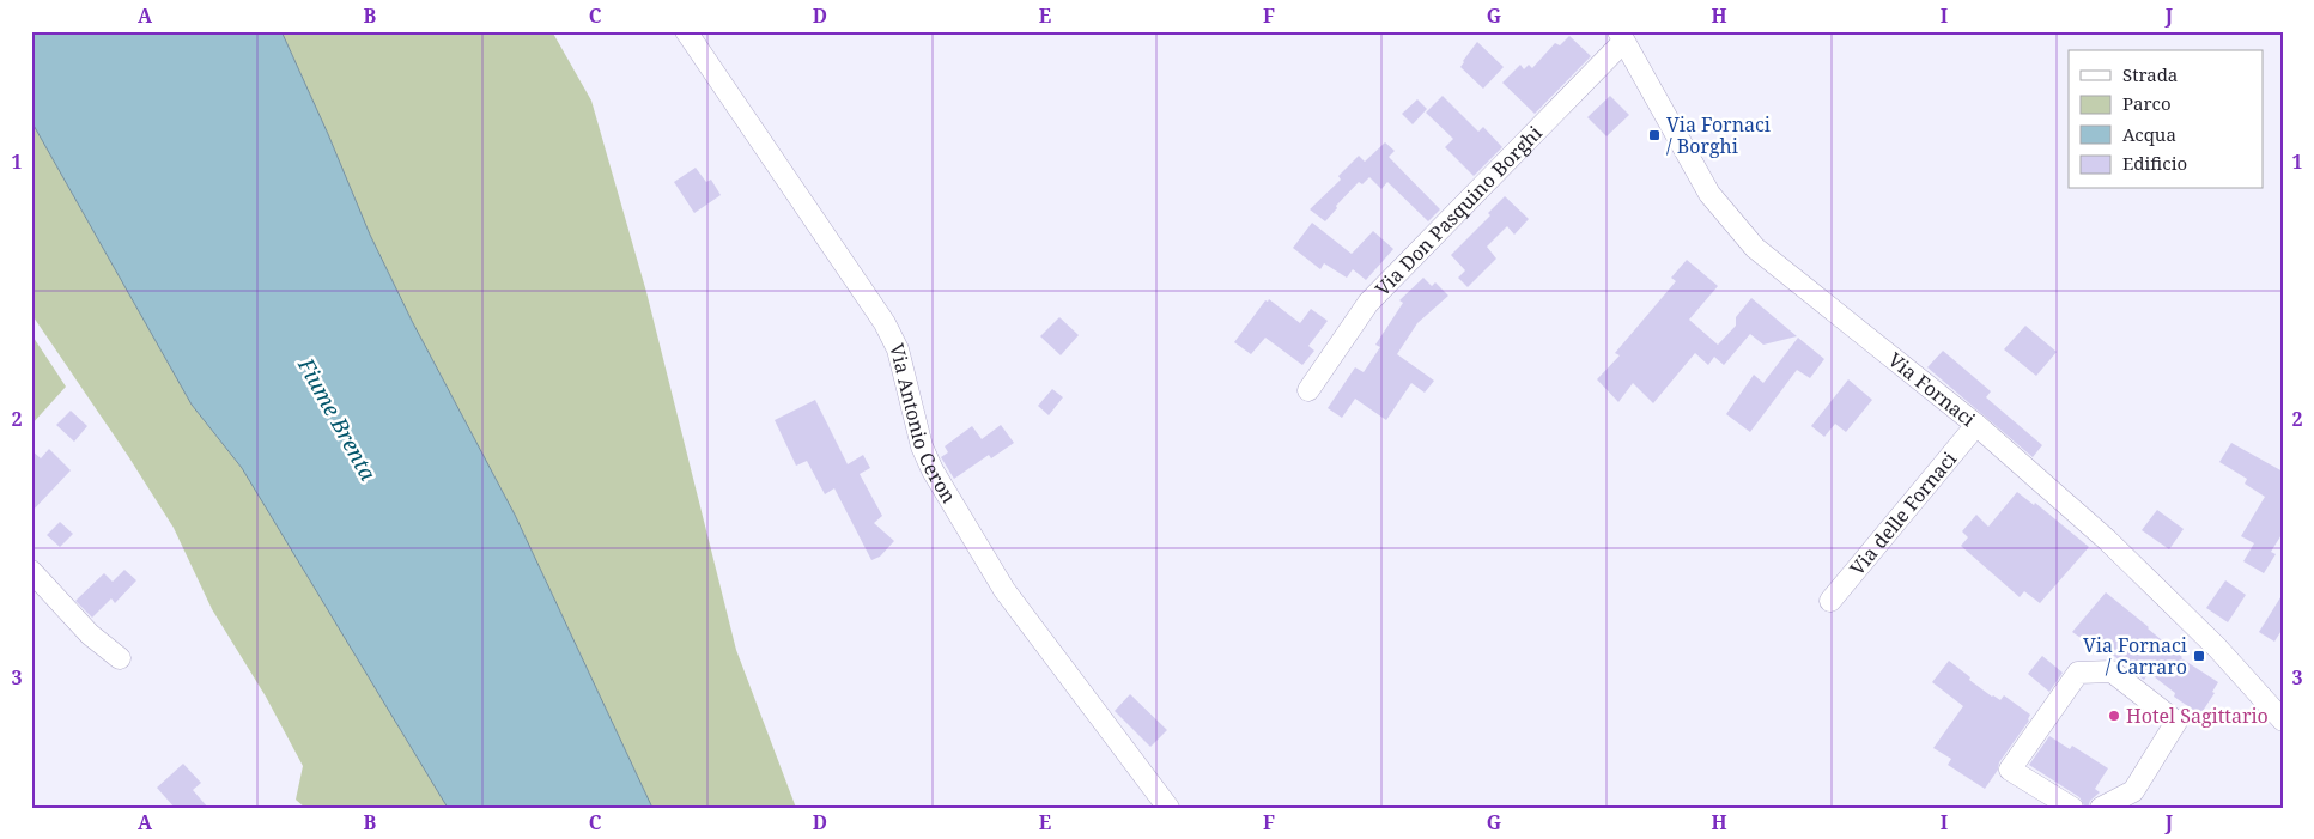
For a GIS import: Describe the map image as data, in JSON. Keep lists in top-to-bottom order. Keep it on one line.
{"streets":{"street":["Via Don Pasquino Borghi","Via Fornaci","Via Antonio Ceron","Via delle Fornaci"]},"crossings":[["Via Don Pasquino Borghi","Via Fornaci"],["Via Fornaci","Via delle Fornaci"]],"water":["Fiume Brenta"],"places":{"transit":["Via Fornaci / Borghi","Via Fornaci / Carraro"],"other":["Hotel Sagittario"]},"legend":["Strada","Parco","Acqua","Edificio"],"grid":{"columns":["A","B","C","D","E","F","G","H","I","J"],"rows":["1","2","3"]}}
